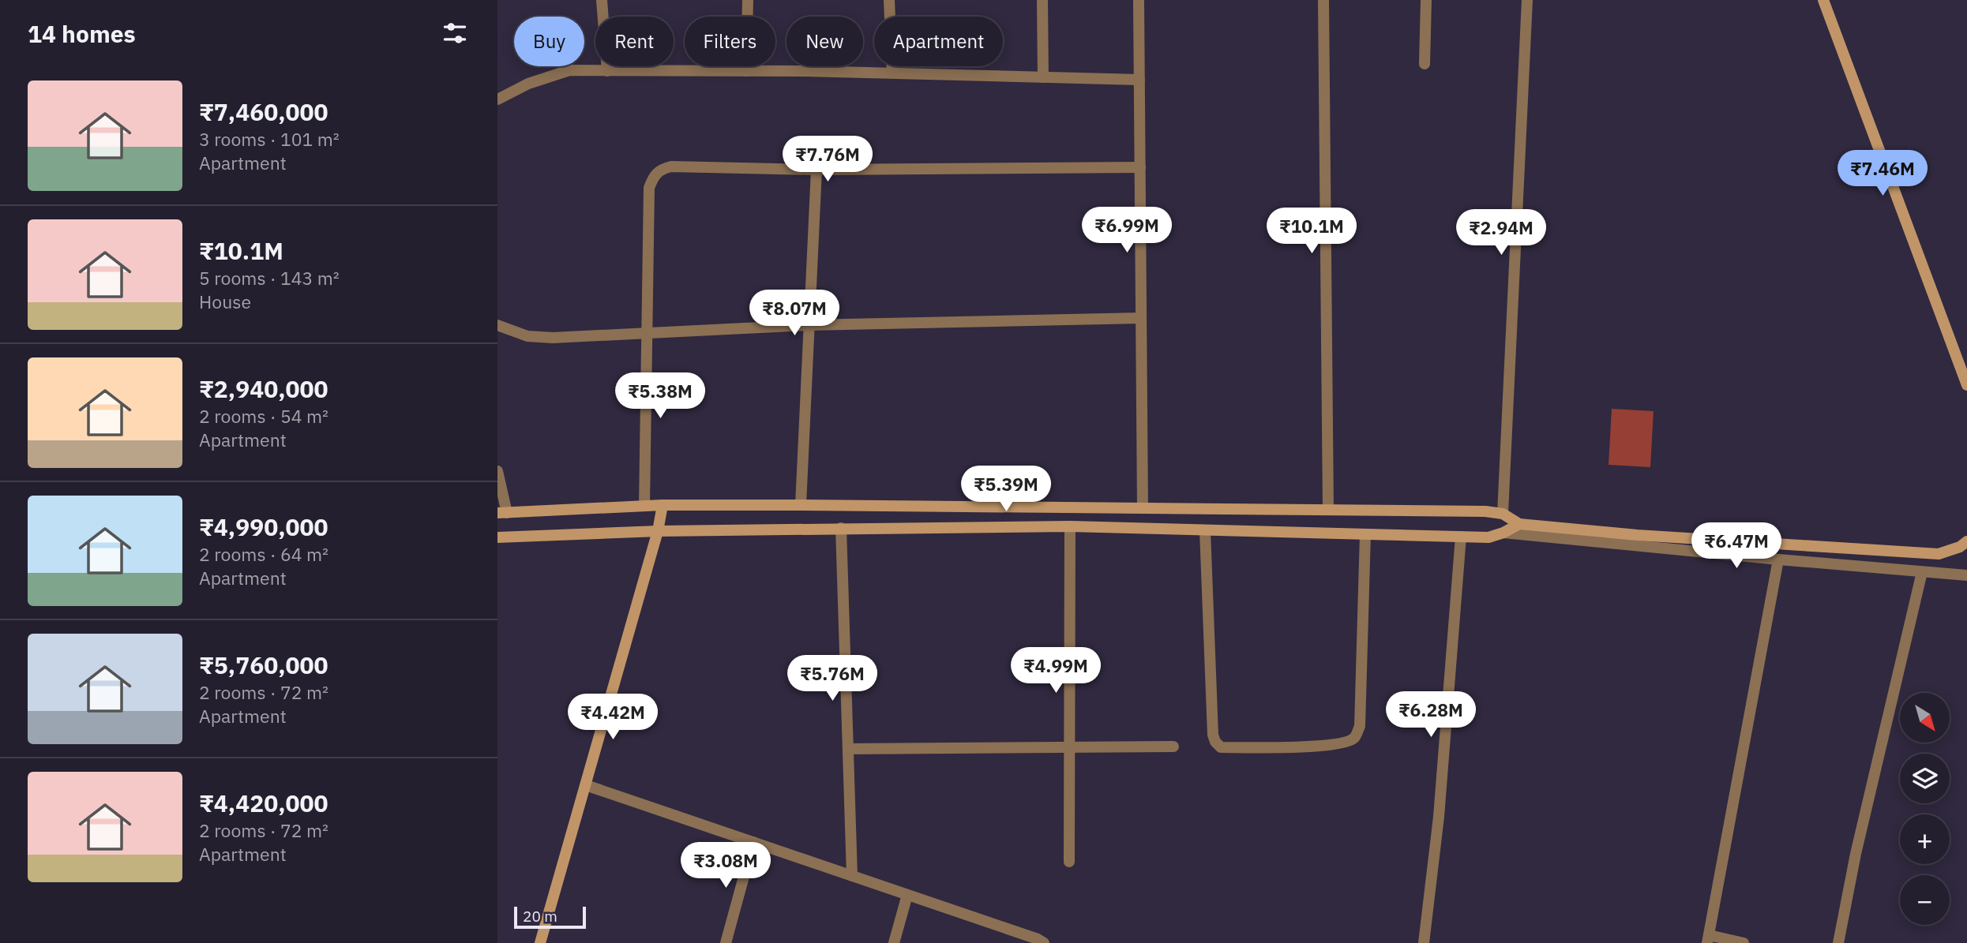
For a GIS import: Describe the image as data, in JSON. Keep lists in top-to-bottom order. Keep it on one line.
{"scale_bar":"20 m","north":"bottom right","page":{"heading":"14 homes","chip":["Buy","Rent","Filters","New","Apartment"],"list":[{"name":"₹7,460,000","note":"3 rooms · 101 m² · Apartment"},{"name":"₹10.1M","note":"5 rooms · 143 m² · House"},{"name":"₹2,940,000","note":"2 rooms · 54 m² · Apartment"},{"name":"₹4,990,000","note":"2 rooms · 64 m² · Apartment"},{"name":"₹5,760,000","note":"2 rooms · 72 m² · Apartment"},{"name":"₹4,420,000","note":"2 rooms · 72 m² · Apartment"}],"price":["₹7.76M","₹7.46M","₹6.99M","₹10.1M","₹2.94M","₹8.07M","₹5.38M","₹5.39M","₹6.47M","₹4.99M","₹5.76M","₹6.28M","₹4.42M","₹3.08M"],"map_buttons":["+","−"],"scale":"20 m"}}
